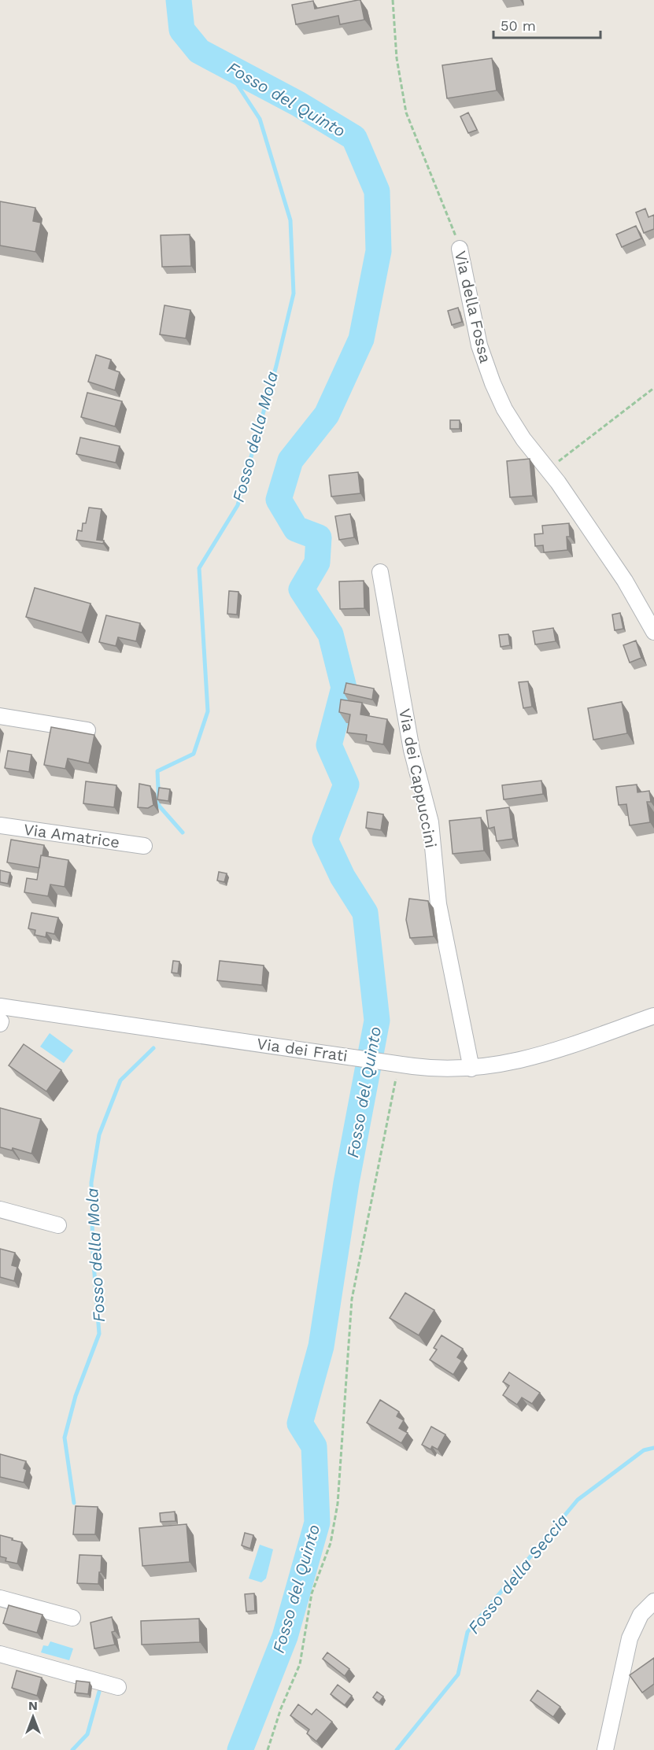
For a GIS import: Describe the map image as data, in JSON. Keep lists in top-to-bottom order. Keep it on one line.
{"streets":{"street":["Via della Fossa","Via dei Cappuccini","Via Amatrice","Via dei Frati"]},"crossings":[["Via dei Cappuccini","Via dei Frati"]],"water":["Fosso del Quinto","Fosso della Mola","Fosso della Seccia"],"scale_bar":"50 m","north":"top"}
